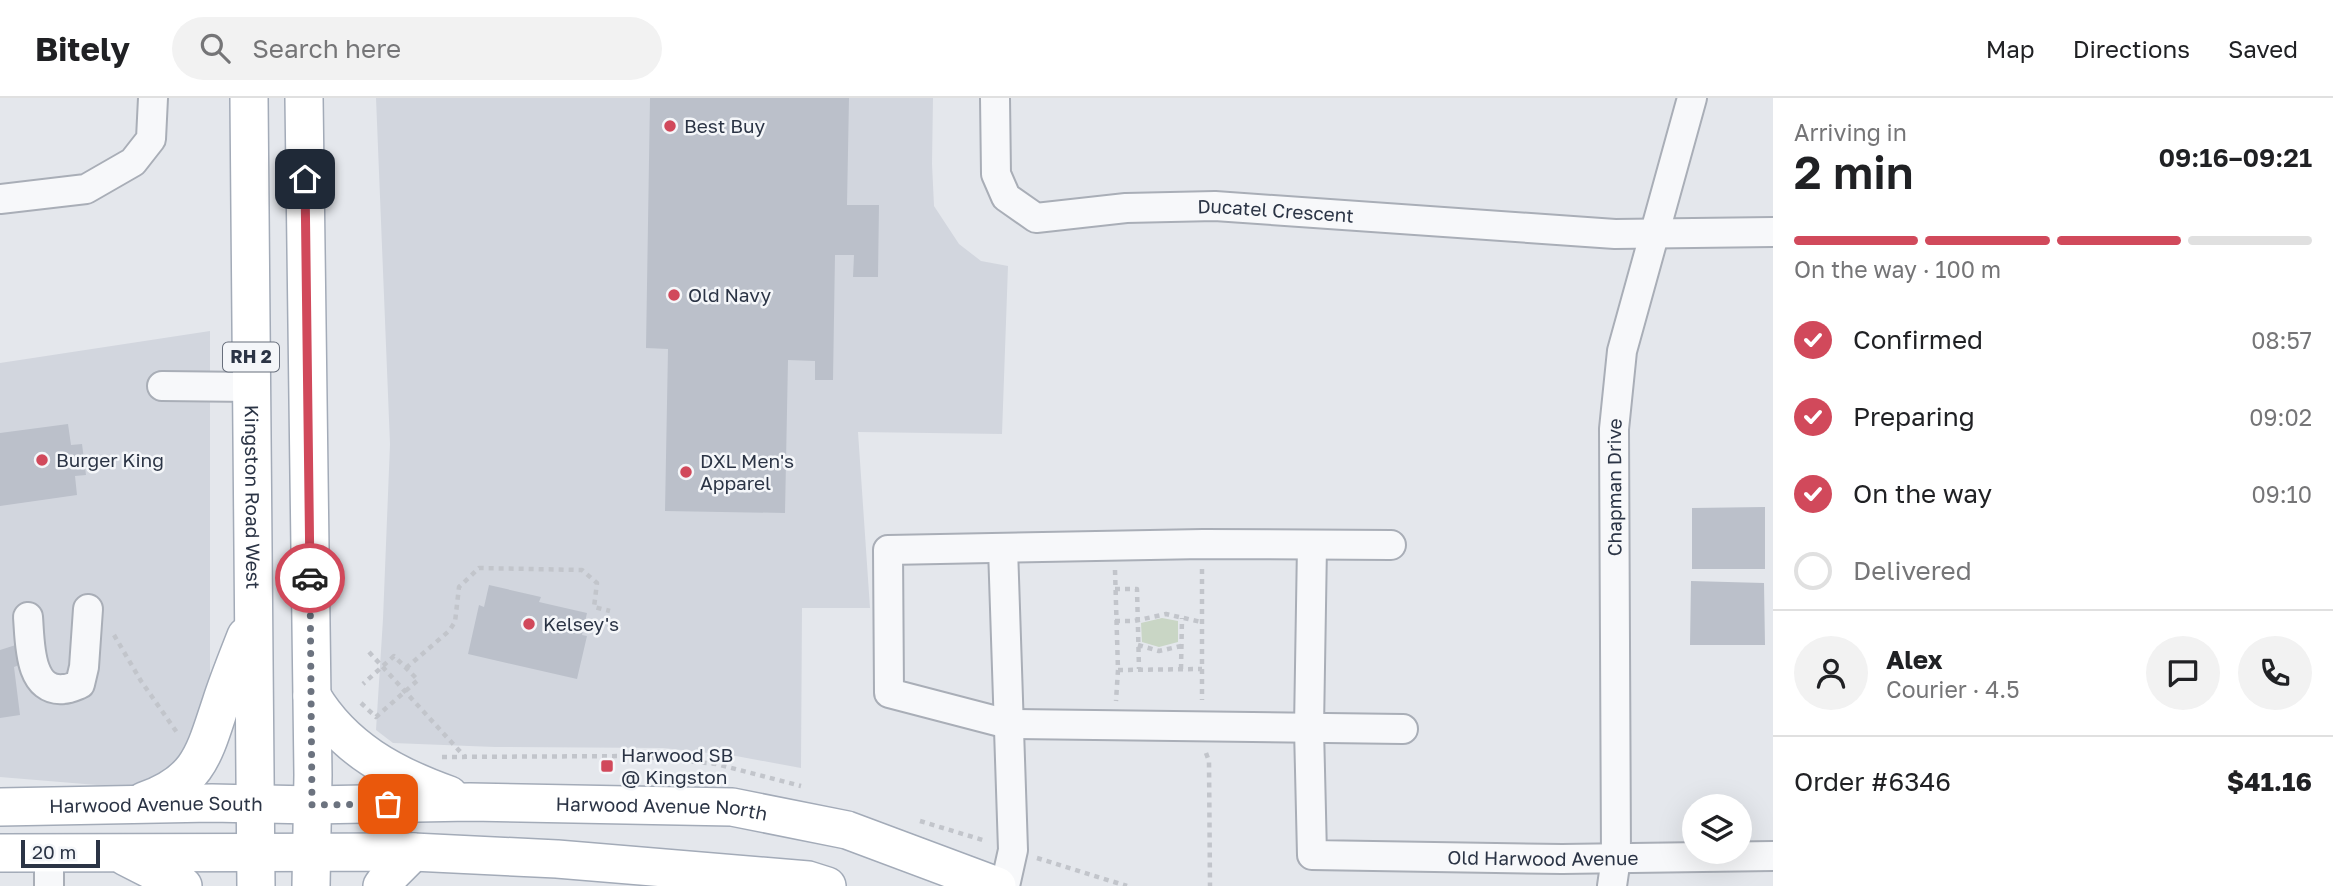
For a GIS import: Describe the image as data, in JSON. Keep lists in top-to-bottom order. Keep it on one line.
{"streets":{"main road":["RH 2","Kingston Road West","Harwood Avenue South","Harwood Avenue North"],"street":["Ducatel Crescent","Chapman Drive","Old Harwood Avenue"]},"crossings":[["Ducatel Crescent","Chapman Drive"],["RH 2","Harwood Avenue South"],["RH 2","Harwood Avenue North"],["Chapman Drive","Old Harwood Avenue"],["Kingston Road West","Harwood Avenue South"],["Harwood Avenue South","Harwood Avenue North"]],"places":{"other":["Best Buy","Old Navy","Burger King","DXL Men's Apparel","Kelsey's"],"transit":["Harwood SB @ Kingston"]},"scale_bar":"20 m","page":{"header":"Bitely","search":"Search here","nav":["Map","Directions","Saved"],"heading":["2 min","Arriving in","09:16–09:21"],"panel":["Alex","Courier · 4.5","Order #6346","$41.16"],"bar":"On the way · 100 m","list":[["Confirmed","08:57"],["Preparing","09:02"],["On the way","09:10"],"Delivered"],"scale":"20 m"}}
